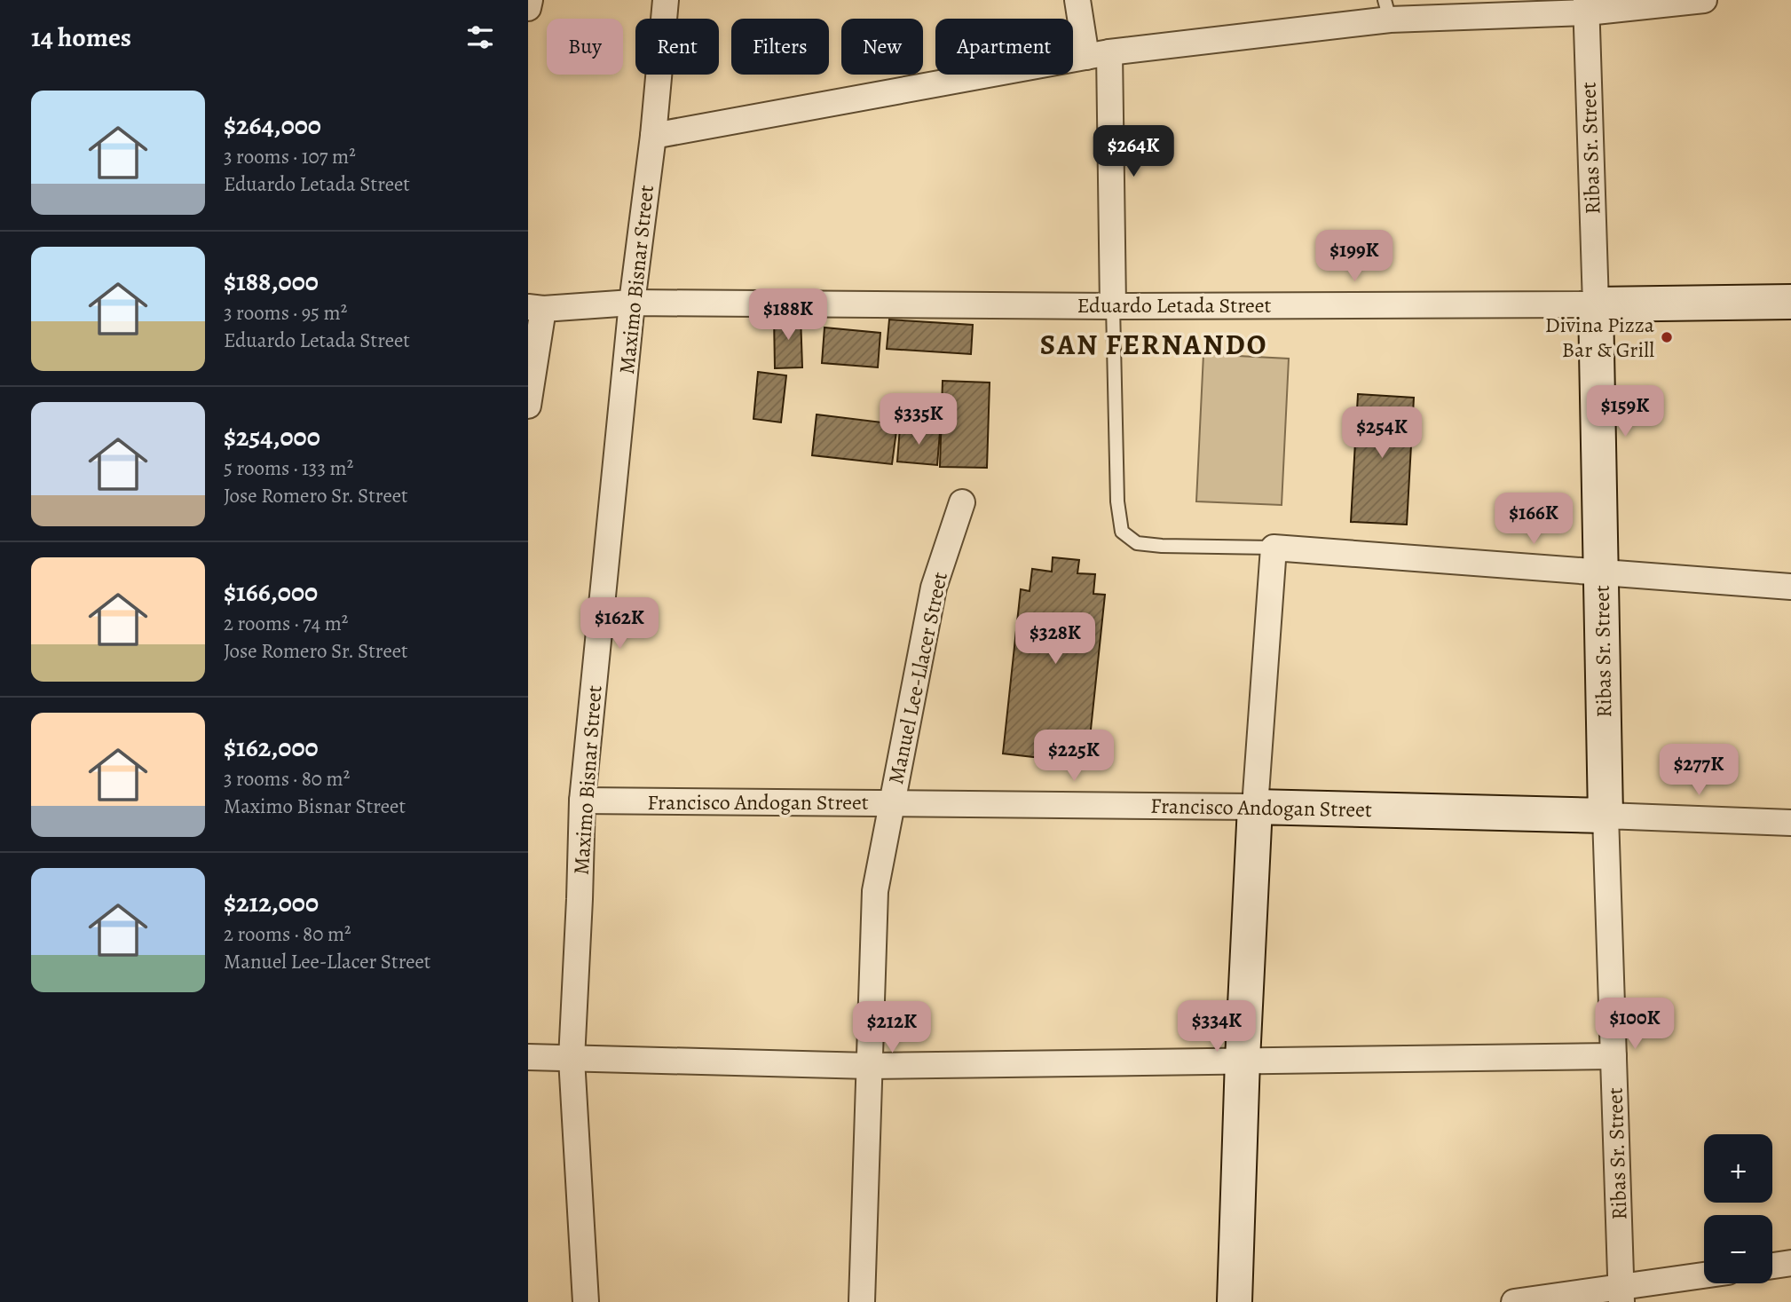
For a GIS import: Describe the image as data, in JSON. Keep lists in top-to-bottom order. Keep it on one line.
{"streets":{"main road":["Ribas Sr. Street","Eduardo Letada Street","Francisco Andogan Street"],"street":["Maximo Bisnar Street","Manuel Lee-Llacer Street"]},"crossings":[["Ribas Sr. Street","Eduardo Letada Street"],["Ribas Sr. Street","Francisco Andogan Street"],["Maximo Bisnar Street","Eduardo Letada Street"],["Maximo Bisnar Street","Francisco Andogan Street"],["Manuel Lee-Llacer Street","Francisco Andogan Street"]],"districts":["SAN FERNANDO"],"places":["Divina Pizza Bar & Grill"],"page":{"heading":"14 homes","chip":["Buy","Rent","Filters","New","Apartment"],"list":[{"name":"$264,000","note":"3 rooms · 107 m² · Eduardo Letada Street"},{"name":"$188,000","note":"3 rooms · 95 m² · Eduardo Letada Street"},{"name":"$254,000","note":"5 rooms · 133 m² · Jose Romero Sr. Street"},{"name":"$166,000","note":"2 rooms · 74 m² · Jose Romero Sr. Street"},{"name":"$162,000","note":"3 rooms · 80 m² · Maximo Bisnar Street"},{"name":"$212,000","note":"2 rooms · 80 m² · Manuel Lee-Llacer Street"}],"price":["$264K","$199K","$188K","$159K","$335K","$254K","$166K","$162K","$328K","$225K","$277K","$100K","$334K","$212K"],"map_buttons":["+","−"]}}
